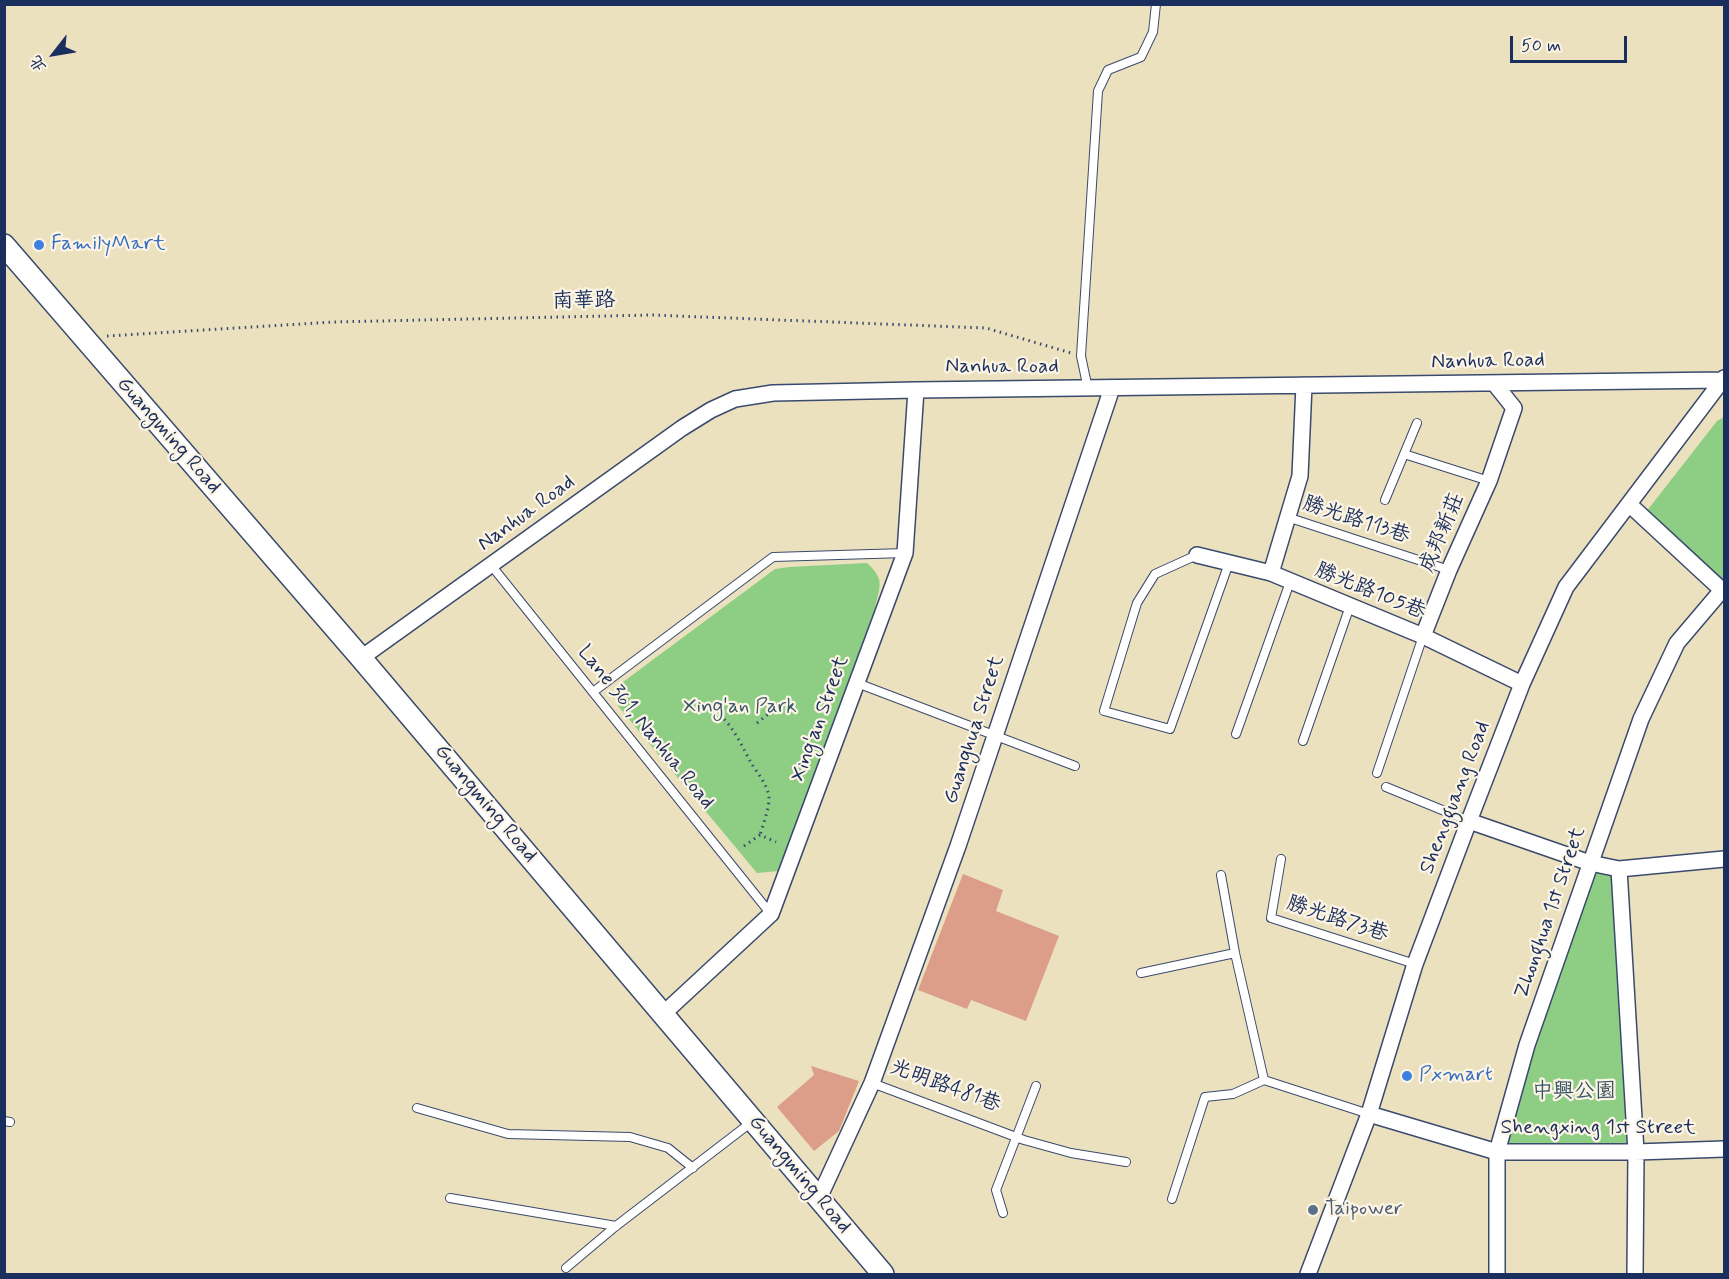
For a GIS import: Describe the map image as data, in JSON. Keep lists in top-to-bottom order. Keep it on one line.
{"streets":{"main road":["Guangming Road"],"street":["Nanhua Road","成邦新莊","勝光路105巷","Xing'an Street","Guanghua Street","Shengguang Road","Zhonghua 1st Street","光明路481巷","Shengxing 1st Street"],"lane":["勝光路113巷","Lane 361, Nanhua Road","勝光路73巷"],"path":["南華路"]},"crossings":[["南華路","Guangming Road"],["Nanhua Road","Guangming Road"],["Nanhua Road","成邦新莊"],["Nanhua Road","Xing'an Street"],["Nanhua Road","Lane 361, Nanhua Road"],["Nanhua Road","Guanghua Street"],["Nanhua Road","Shengguang Road"],["Guangming Road","Xing'an Street"],["Guangming Road","光明路481巷"],["勝光路113巷","成邦新莊"],["成邦新莊","勝光路105巷"],["勝光路105巷","Shengguang Road"],["Xing'an Street","Lane 361, Nanhua Road"],["Guanghua Street","光明路481巷"],["Shengguang Road","勝光路73巷"],["Shengguang Road","Shengxing 1st Street"],["Zhonghua 1st Street","Shengxing 1st Street"]],"parks":["Xing'an Park","中興公園"],"places":["FamilyMart","Pxmart","Taipower"],"scale_bar":"50 m","north":"bottom left"}
